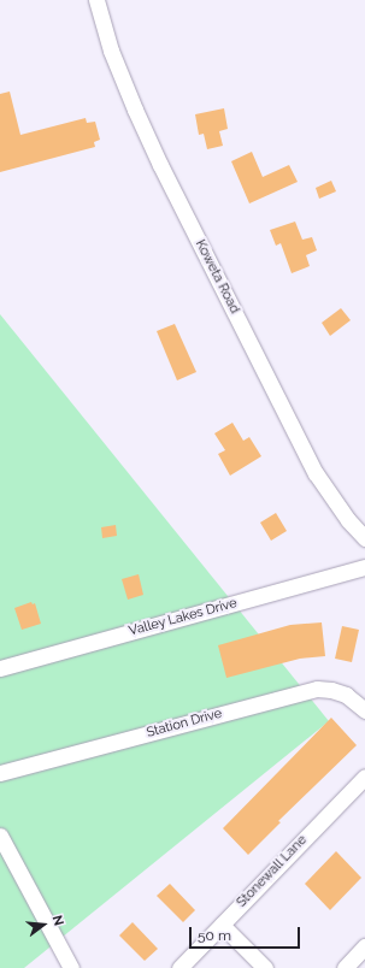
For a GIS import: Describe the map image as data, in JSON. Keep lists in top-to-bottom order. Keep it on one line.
{"streets":{"street":["Koweta Road","Valley Lakes Drive","Station Drive","Stonewall Lane"]},"scale_bar":"50 m","north":"right"}
